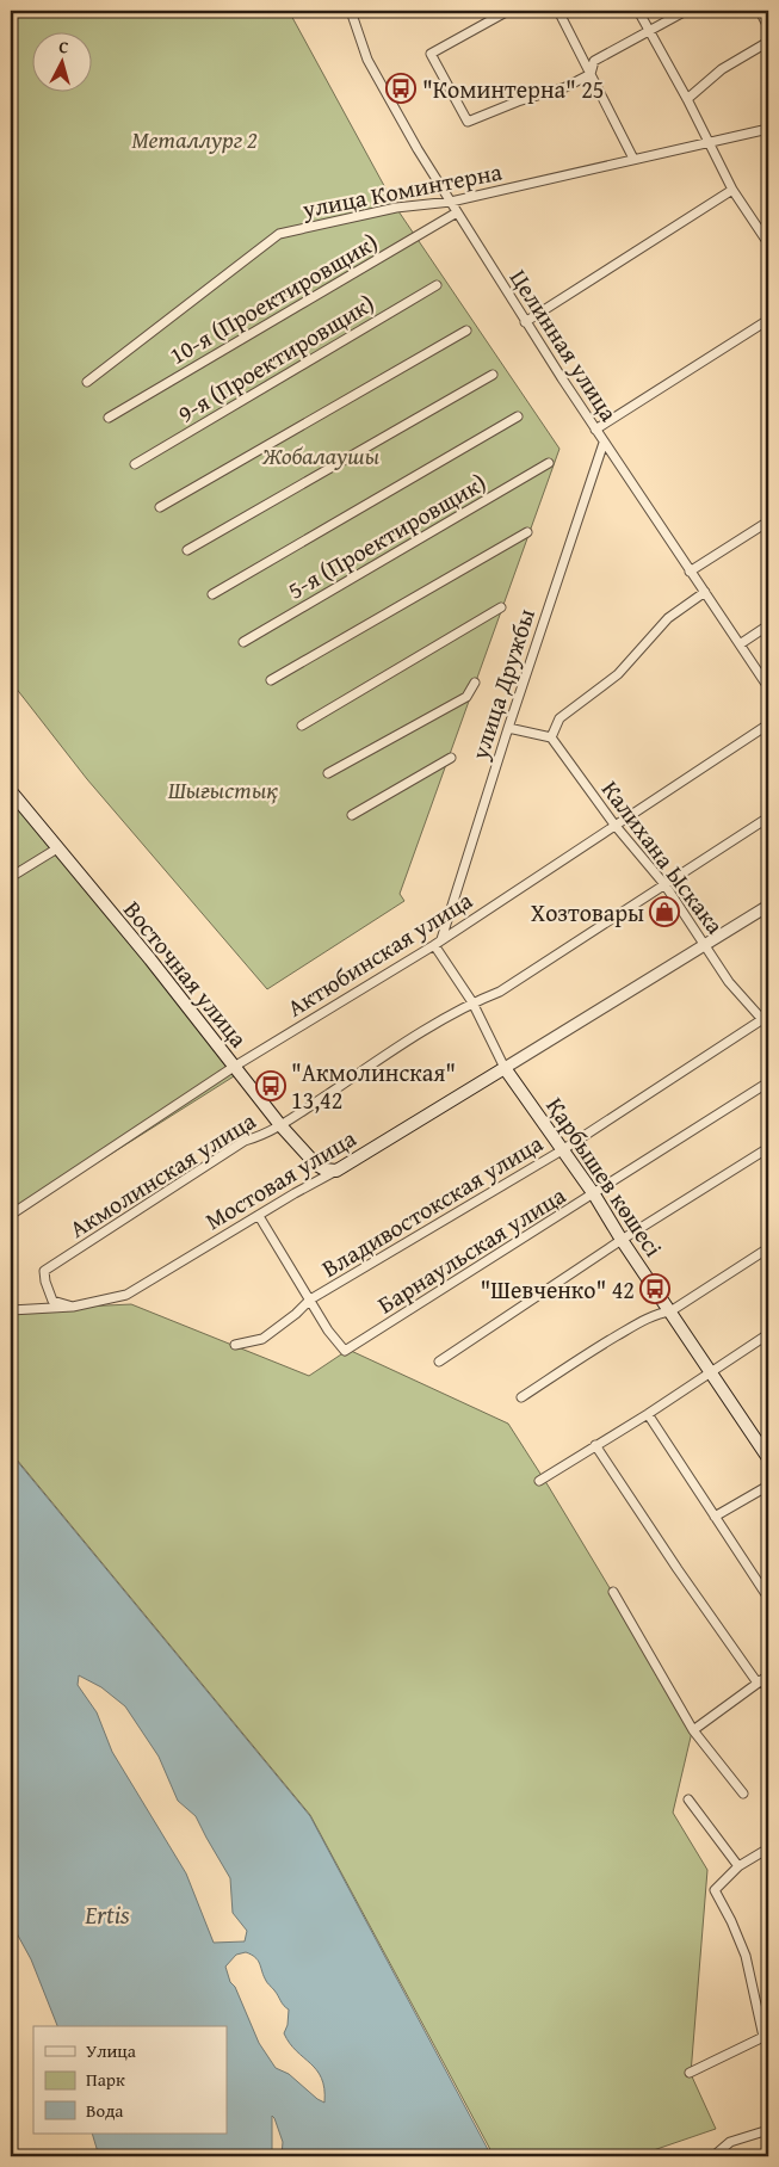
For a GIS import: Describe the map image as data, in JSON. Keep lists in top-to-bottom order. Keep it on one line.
{"streets":{"main road":["Восточная улица","Қарбышев көшесі","Мостовая улица"],"street":["улица Коминтерна","10-я (Проектировщик)","Целинная улица","9-я (Проектировщик)","5-я (Проектировщик)","улица Дружбы","Калихана Ыскака","Актюбинская улица","Акмолинская улица","Владивостокская улица","Барнаульская улица"]},"crossings":[["улица Коминтерна","Целинная улица"],["10-я (Проектировщик)","Целинная улица"],["Целинная улица","улица Дружбы"],["улица Дружбы","Актюбинская улица"],["Калихана Ыскака","Актюбинская улица"],["Калихана Ыскака","Акмолинская улица"],["Калихана Ыскака","Мостовая улица"],["Калихана Ыскака","Владивостокская улица"],["Актюбинская улица","Восточная улица"],["Восточная улица","Акмолинская улица"],["Восточная улица","Мостовая улица"],["Акмолинская улица","Мостовая улица"],["Қарбышев көшесі","Мостовая улица"],["Қарбышев көшесі","Владивостокская улица"],["Қарбышев көшесі","Барнаульская улица"],["Владивостокская улица","Барнаульская улица"]],"water":["Ertis"],"parks":["Металлург 2","Жобалаушы","Шығыстық"],"places":{"bus stop":["\"Коминтерна\" 25","\"Акмолинская\" 13,42","\"Шевченко\" 42"],"shop":["Хозтовары"]},"legend":["Улица","Парк","Вода"],"north":"top"}
